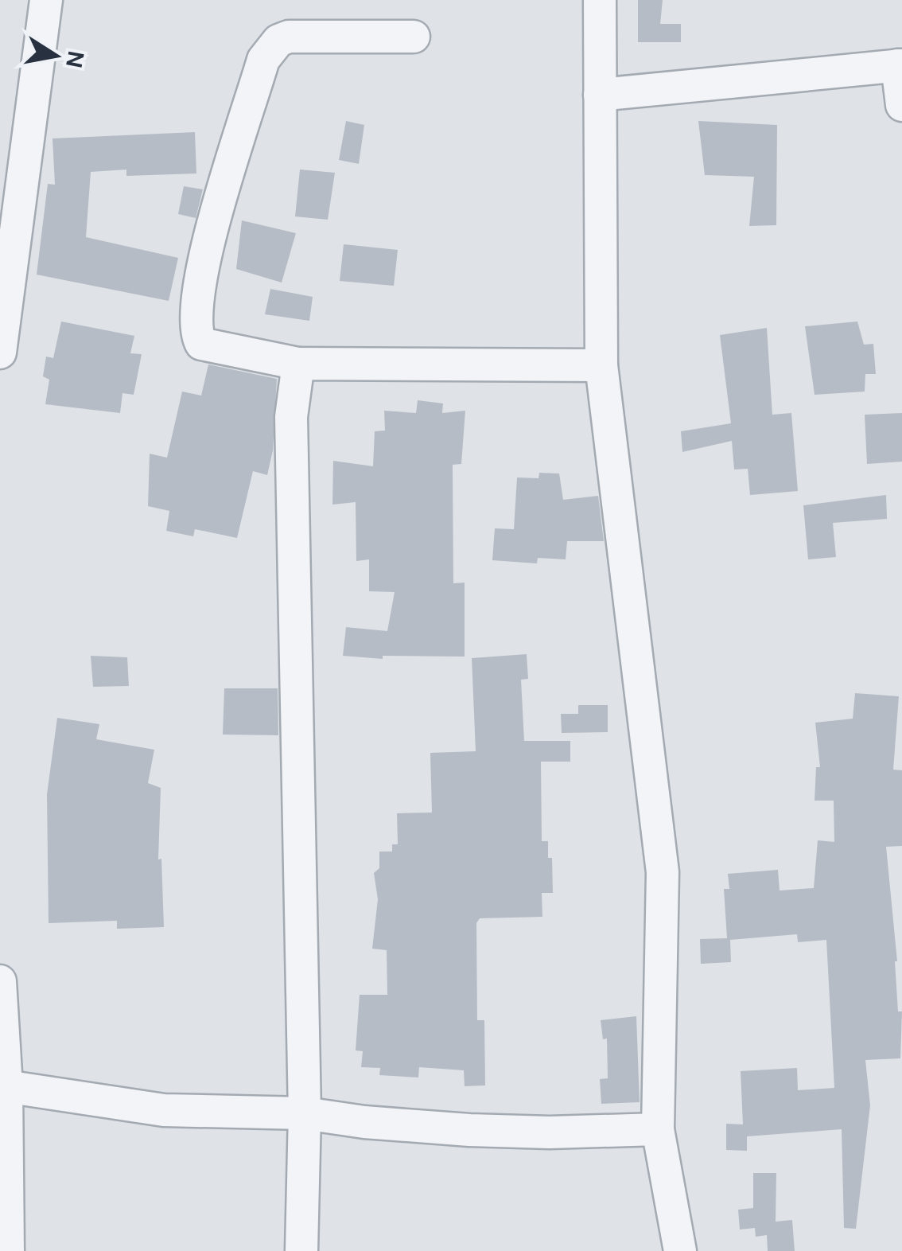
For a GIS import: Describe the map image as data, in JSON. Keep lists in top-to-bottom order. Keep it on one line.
{"north":"right"}
